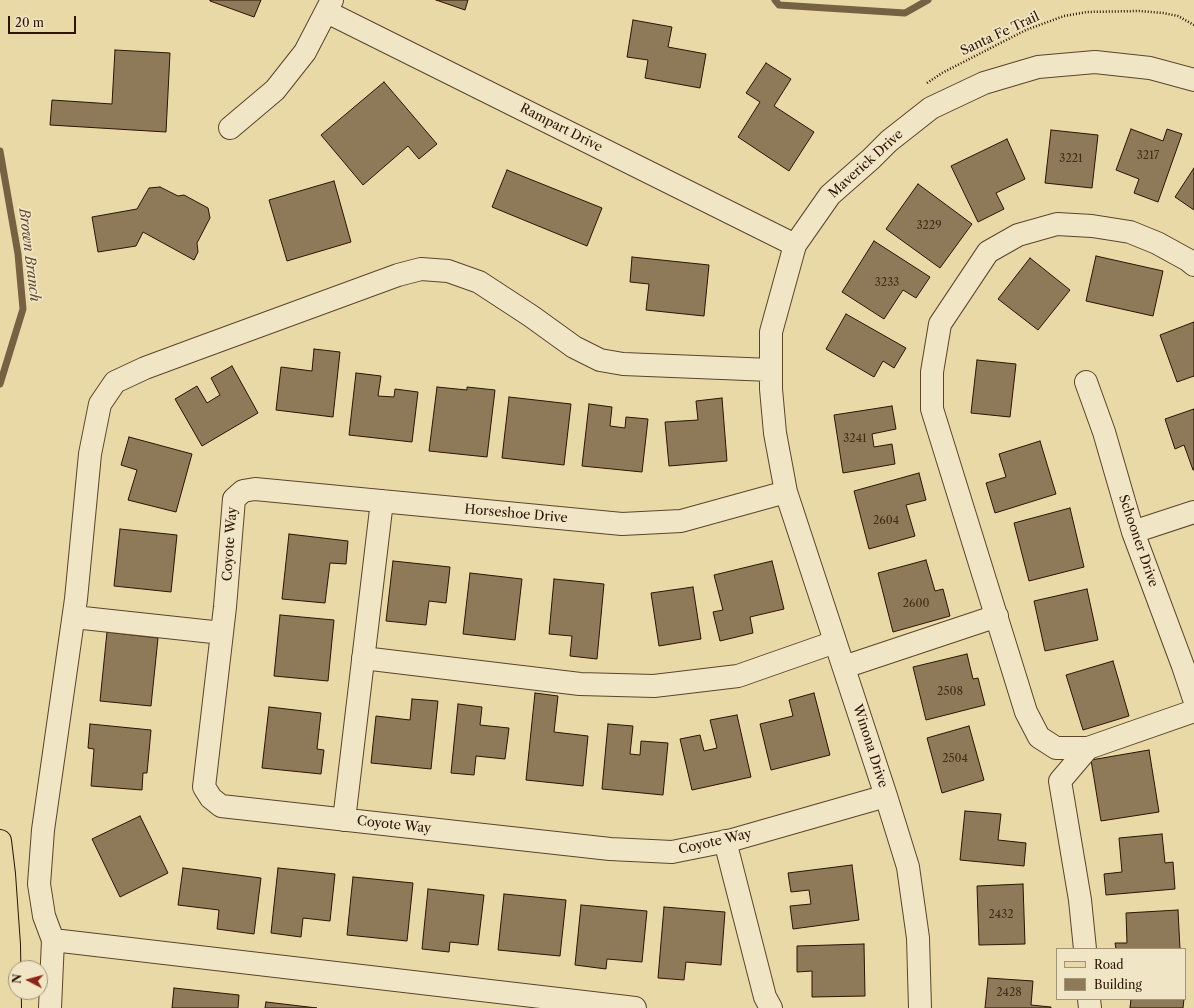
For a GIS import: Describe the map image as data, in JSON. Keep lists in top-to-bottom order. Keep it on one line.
{"streets":{"street":["Rampart Drive","Maverick Drive","Horseshoe Drive","Schooner Drive","Coyote Way","Winona Drive"],"path":["Santa Fe Trail"]},"crossings":[["Rampart Drive","Maverick Drive"],["Maverick Drive","Horseshoe Drive"],["Maverick Drive","Winona Drive"],["Horseshoe Drive","Coyote Way"],["Horseshoe Drive","Winona Drive"],["Coyote Way","Winona Drive"]],"water":["Brown Branch"],"house_numbers":["3217","3221","3229","3233","3241","2604","2600","2508","2504","2432","2428"],"legend":["Road","Building"],"scale_bar":"20 m","north":"left"}
